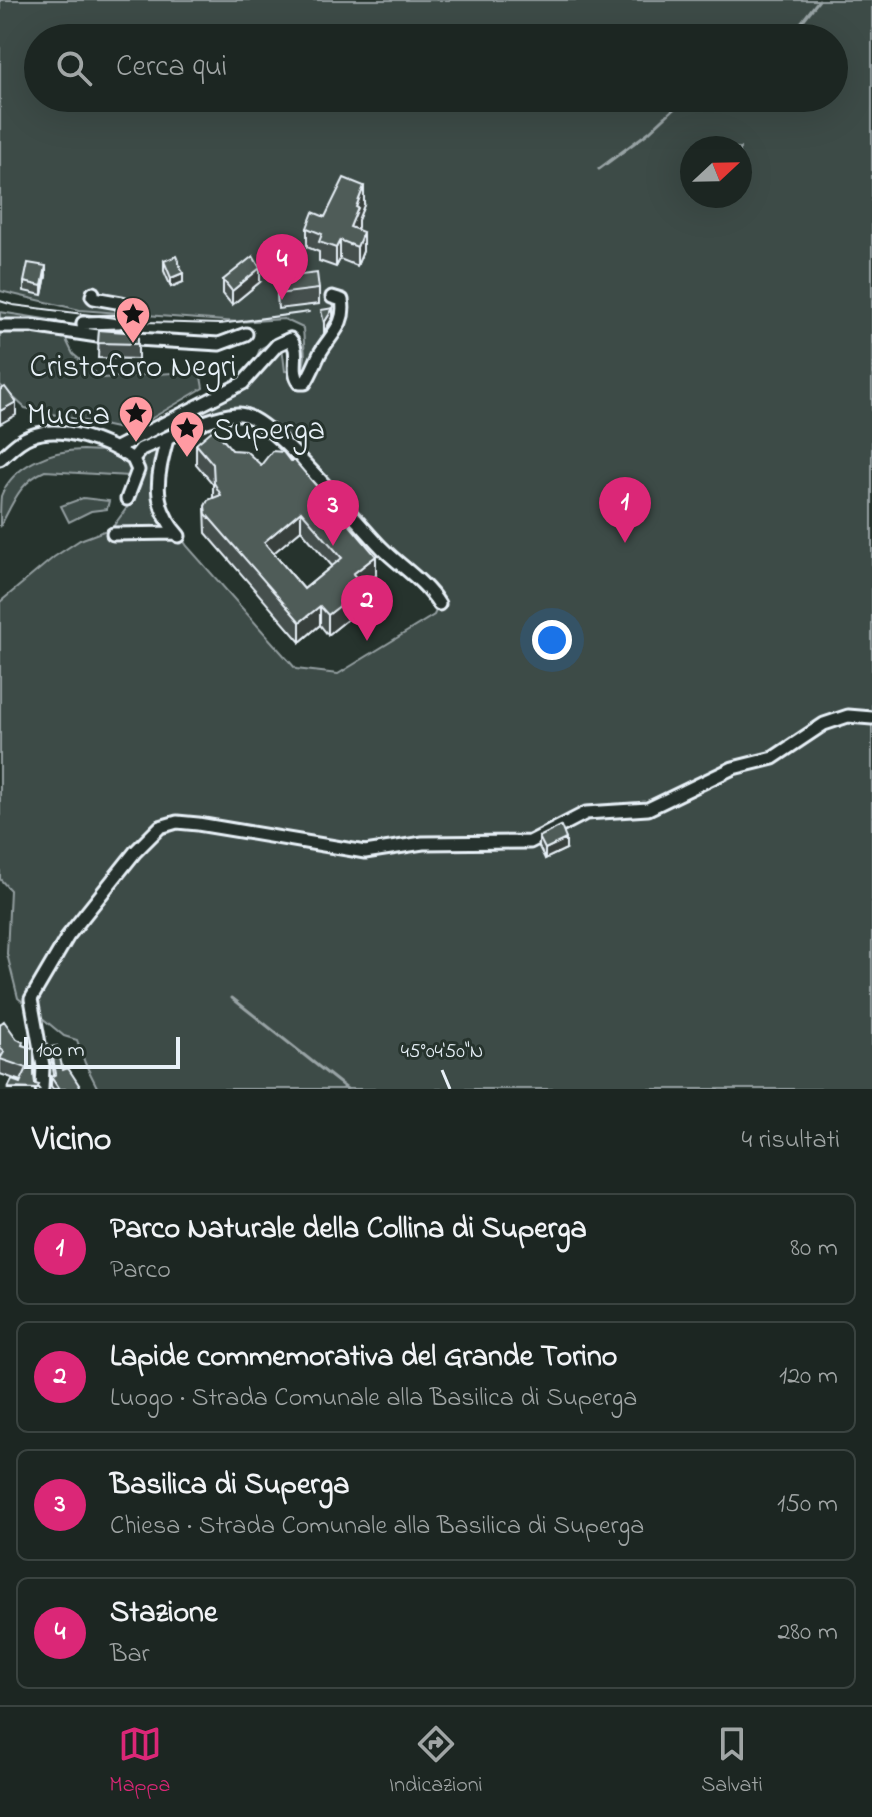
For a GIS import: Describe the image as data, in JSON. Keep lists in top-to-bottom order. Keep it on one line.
{"places":{"place":["Cristoforo Negri","Mucca","Superga"]},"scale_bar":"100 m","north":"right","page":{"search":"Cerca qui","pins":["4","1","3","2"],"scale":"100 m","heading":["Vicino","4 risultati"],"list":[{"mark":"1","name":"Parco Naturale della Collina di Superga","note":"Parco","value":"80 m"},{"mark":"2","name":"Lapide commemorativa del Grande Torino","note":"Luogo · Strada Comunale alla Basilica di Superga","value":"120 m"},{"mark":"3","name":"Basilica di Superga","note":"Chiesa · Strada Comunale alla Basilica di Superga","value":"150 m"},{"mark":"4","name":"Stazione","note":"Bar","value":"280 m"}],"nav":["Mappa","Indicazioni","Salvati"]},"coordinates":["45°04'50\"N"]}
